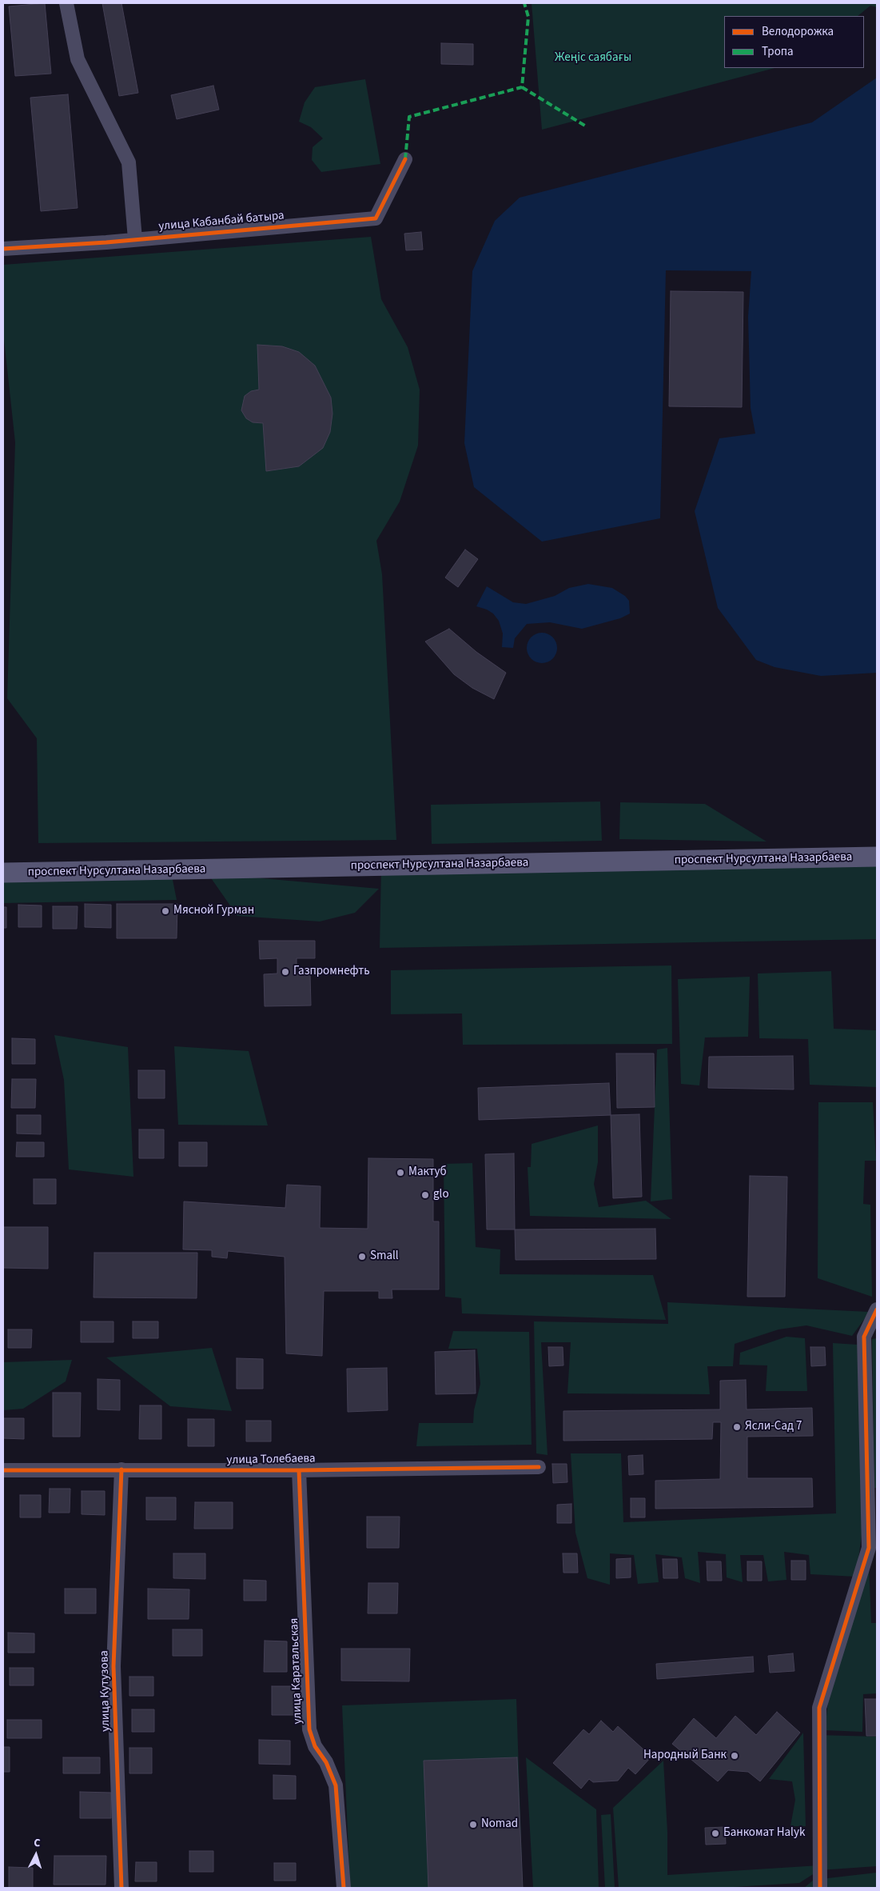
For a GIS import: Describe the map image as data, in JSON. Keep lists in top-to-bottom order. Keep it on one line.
{"streets":{"main road":["проспект Нурсултана Назарбаева"],"street":["улица Кабанбай батыра","улица Толебаева","улица Каратальская","улица Кутузова"]},"crossings":[["улица Толебаева","улица Каратальская"],["улица Толебаева","улица Кутузова"]],"parks":["Жеңіс саябағы"],"places":["Мясной Гурман","Газпромнефть","Мактуб","glo","Small","Ясли-Сад 7","Народный Банк","Nomad","Банкомат Halyk"],"legend":["Велодорожка","Тропа"],"north":"top"}
